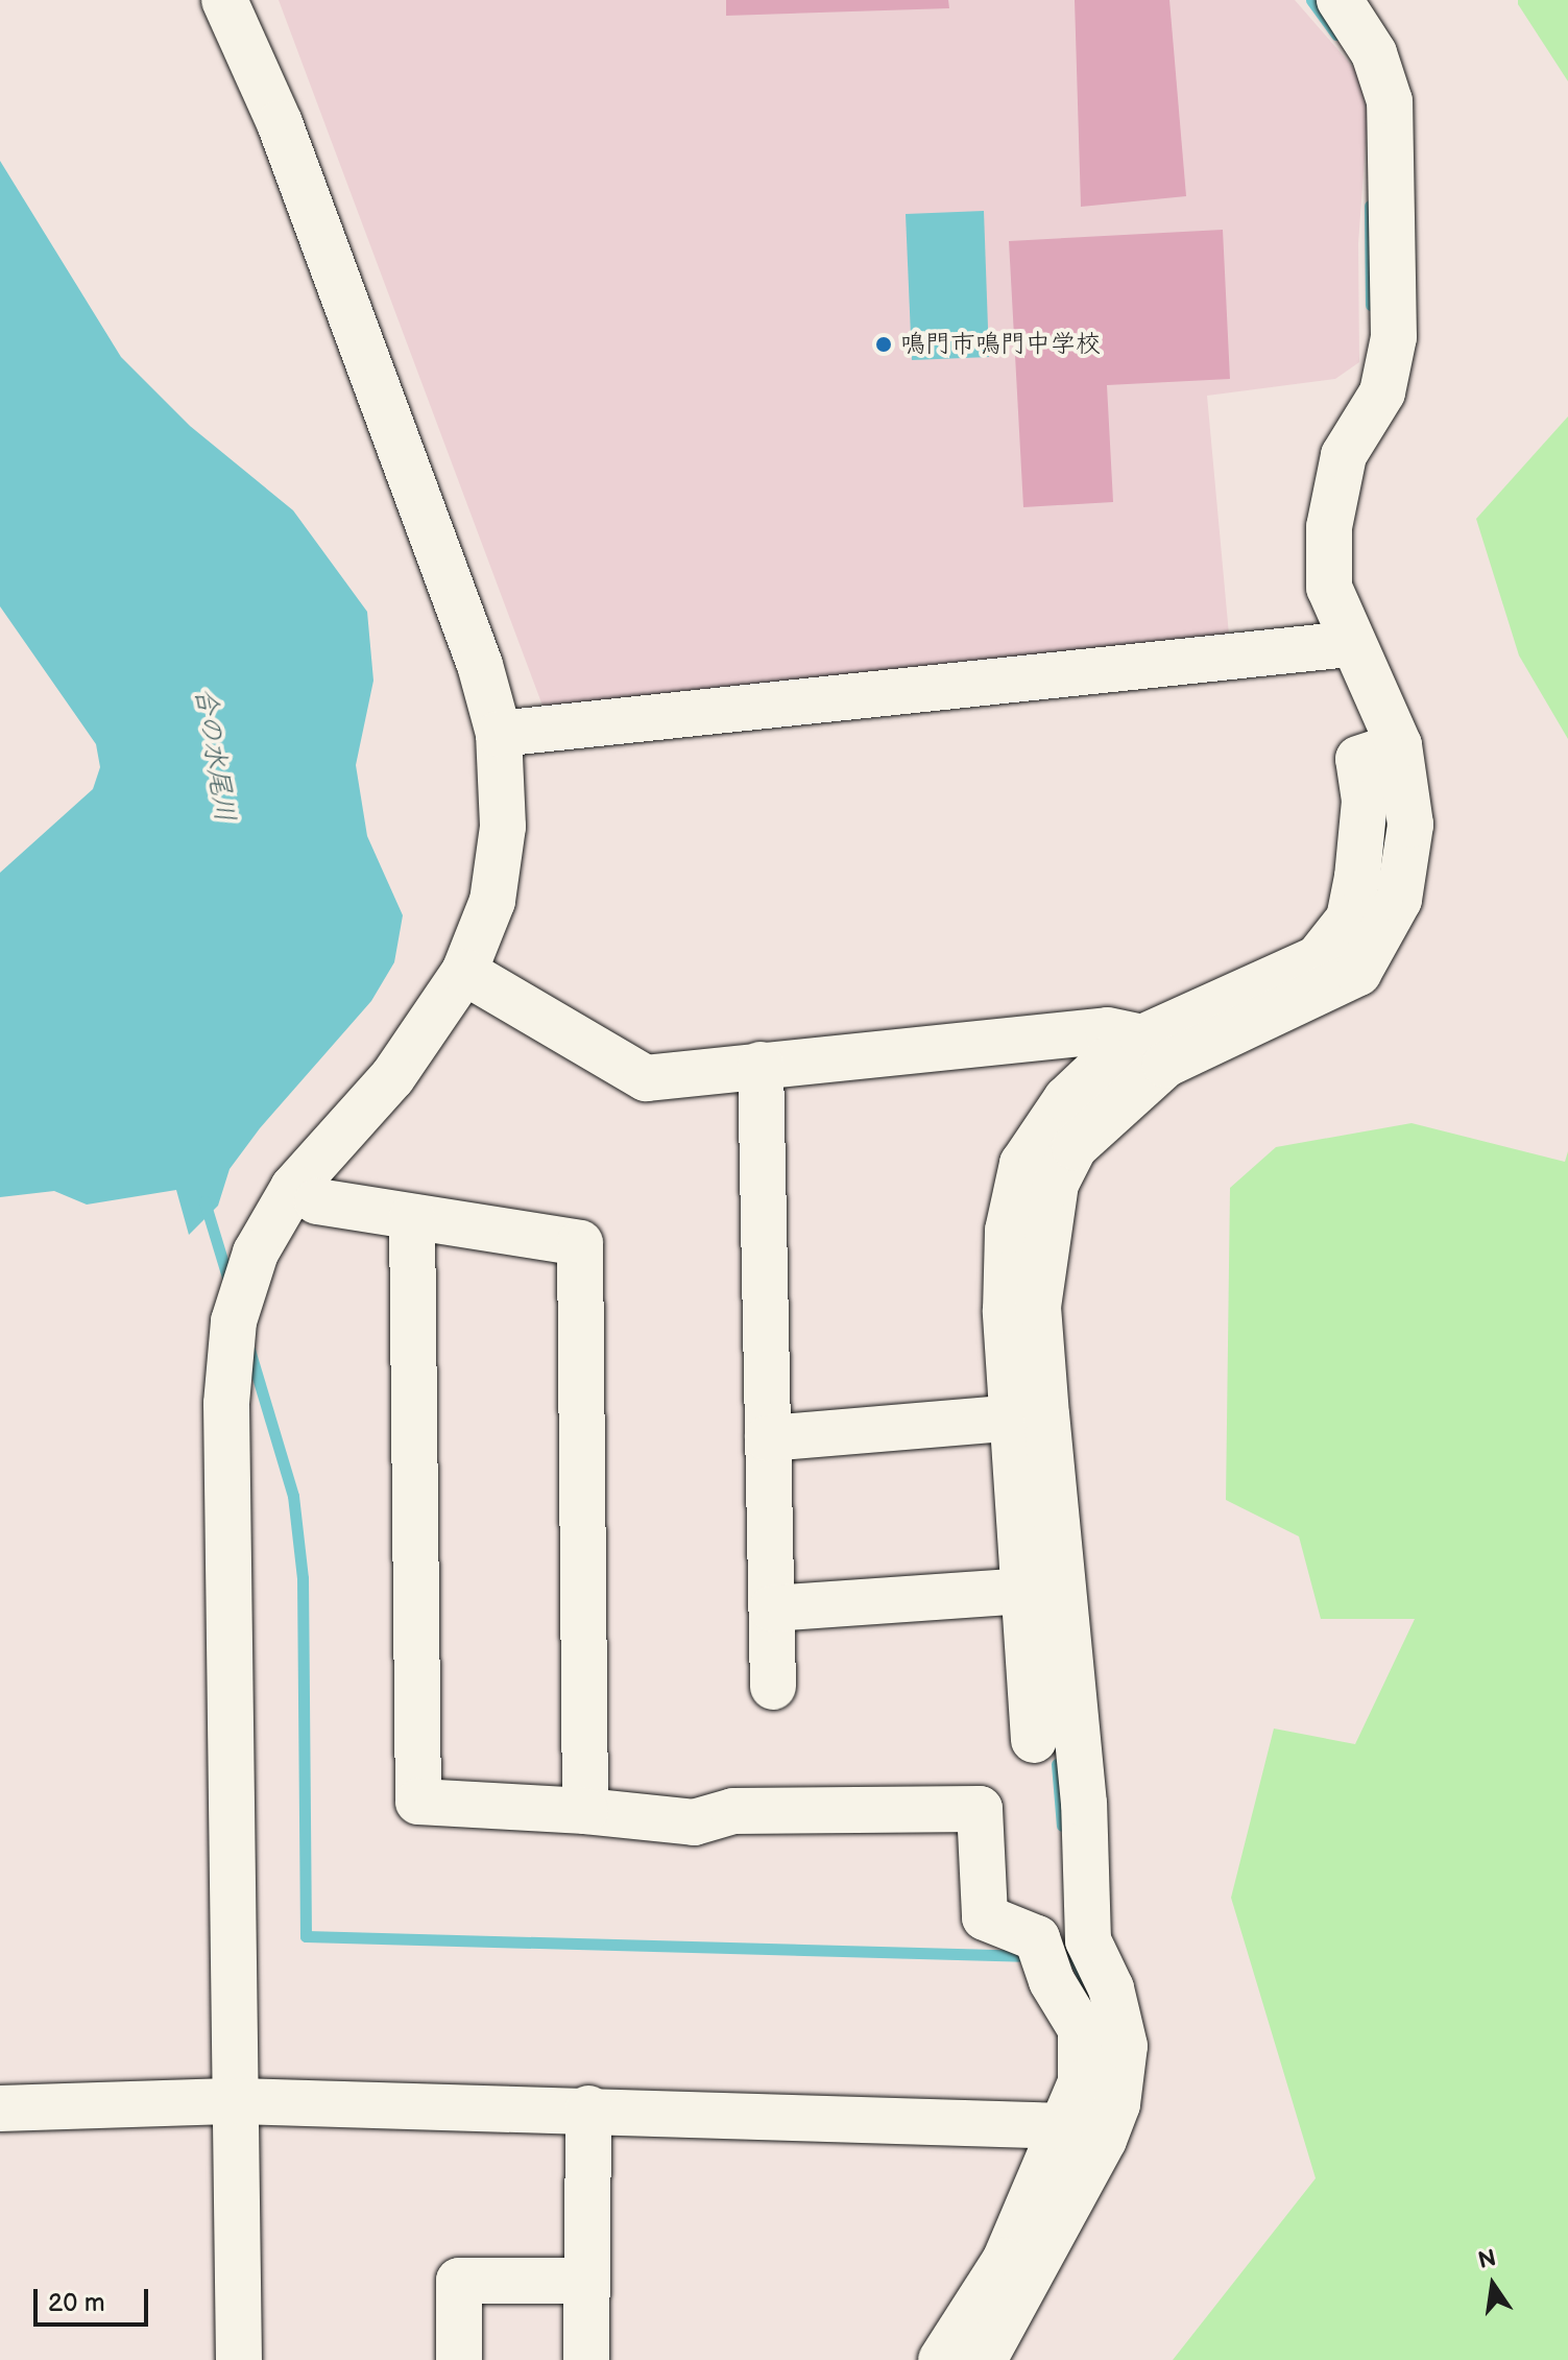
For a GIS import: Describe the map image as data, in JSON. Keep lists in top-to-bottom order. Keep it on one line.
{"water":["合の水尾川"],"places":["鳴門市鳴門中学校"],"scale_bar":"20 m","north":"top"}
